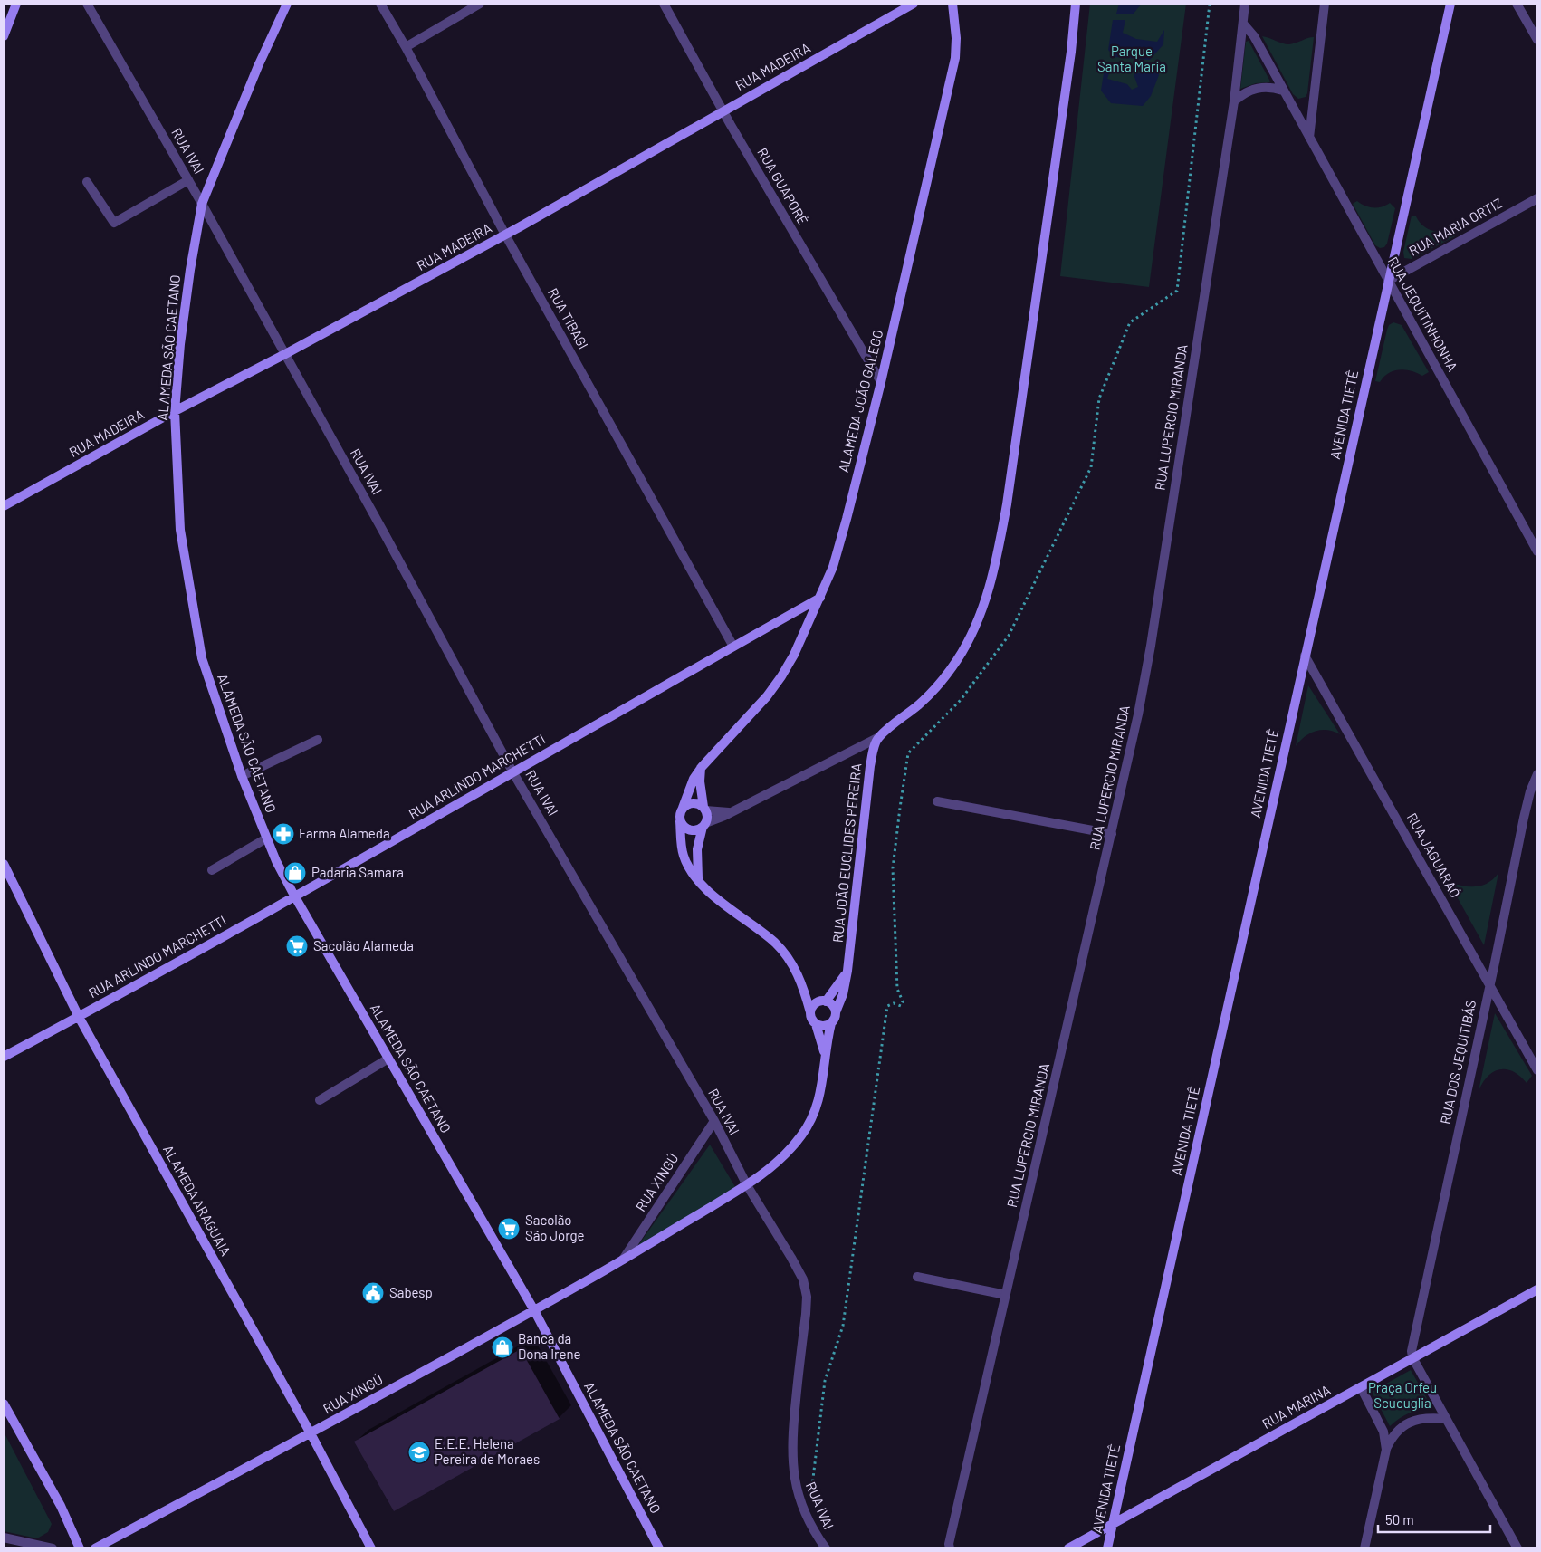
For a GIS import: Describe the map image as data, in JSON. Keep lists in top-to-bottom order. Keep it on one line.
{"streets":{"street":["RUA MADEIRA","RUA IVAI","RUA GUAPORÉ","RUA MARIA ORTIZ","RUA JEQUITINHONHA","RUA TIBAGI","ALAMEDA SÃO CAETANO","ALAMEDA JOÃO GALEGO","AVENIDA TIETÊ","RUA LUPERCIO MIRANDA","RUA ARLINDO MARCHETTI","RUA JOÃO EUCLIDES PEREIRA","RUA JAGUARAÓ","RUA DOS JEQUITIBÁS","RUA XINGÚ","ALAMEDA ARAGUAIA","RUA MARINA"]},"crossings":[["RUA MADEIRA","RUA IVAI"],["RUA MADEIRA","RUA GUAPORÉ"],["RUA MADEIRA","RUA TIBAGI"],["RUA MADEIRA","ALAMEDA SÃO CAETANO"],["RUA IVAI","ALAMEDA SÃO CAETANO"],["RUA IVAI","ALAMEDA JOÃO GALEGO"],["RUA IVAI","RUA ARLINDO MARCHETTI"],["RUA IVAI","RUA XINGÚ"],["RUA GUAPORÉ","ALAMEDA JOÃO GALEGO"],["RUA MARIA ORTIZ","RUA JEQUITINHONHA"],["RUA MARIA ORTIZ","AVENIDA TIETÊ"],["RUA JEQUITINHONHA","AVENIDA TIETÊ"],["RUA JEQUITINHONHA","RUA LUPERCIO MIRANDA"],["RUA TIBAGI","RUA ARLINDO MARCHETTI"],["ALAMEDA SÃO CAETANO","RUA ARLINDO MARCHETTI"],["ALAMEDA SÃO CAETANO","RUA XINGÚ"],["ALAMEDA JOÃO GALEGO","RUA ARLINDO MARCHETTI"],["ALAMEDA JOÃO GALEGO","RUA JOÃO EUCLIDES PEREIRA"],["ALAMEDA JOÃO GALEGO","RUA XINGÚ"],["AVENIDA TIETÊ","RUA JAGUARAÓ"],["AVENIDA TIETÊ","RUA MARINA"],["RUA ARLINDO MARCHETTI","ALAMEDA ARAGUAIA"],["RUA JAGUARAÓ","RUA DOS JEQUITIBÁS"],["RUA DOS JEQUITIBÁS","RUA MARINA"],["RUA XINGÚ","ALAMEDA ARAGUAIA"]],"parks":["Parque Santa Maria","Praça Orfeu Scucuglia"],"places":{"pharmacy":["Farma Alameda"],"shop":["Padaria Samara","Banca da Dona Irene"],"supermarket":["Sacolão Alameda","Sacolão São Jorge"],"public building":["Sabesp"],"school or university":["E.E.E. Helena Pereira de Moraes"]},"scale_bar":"50 m"}
